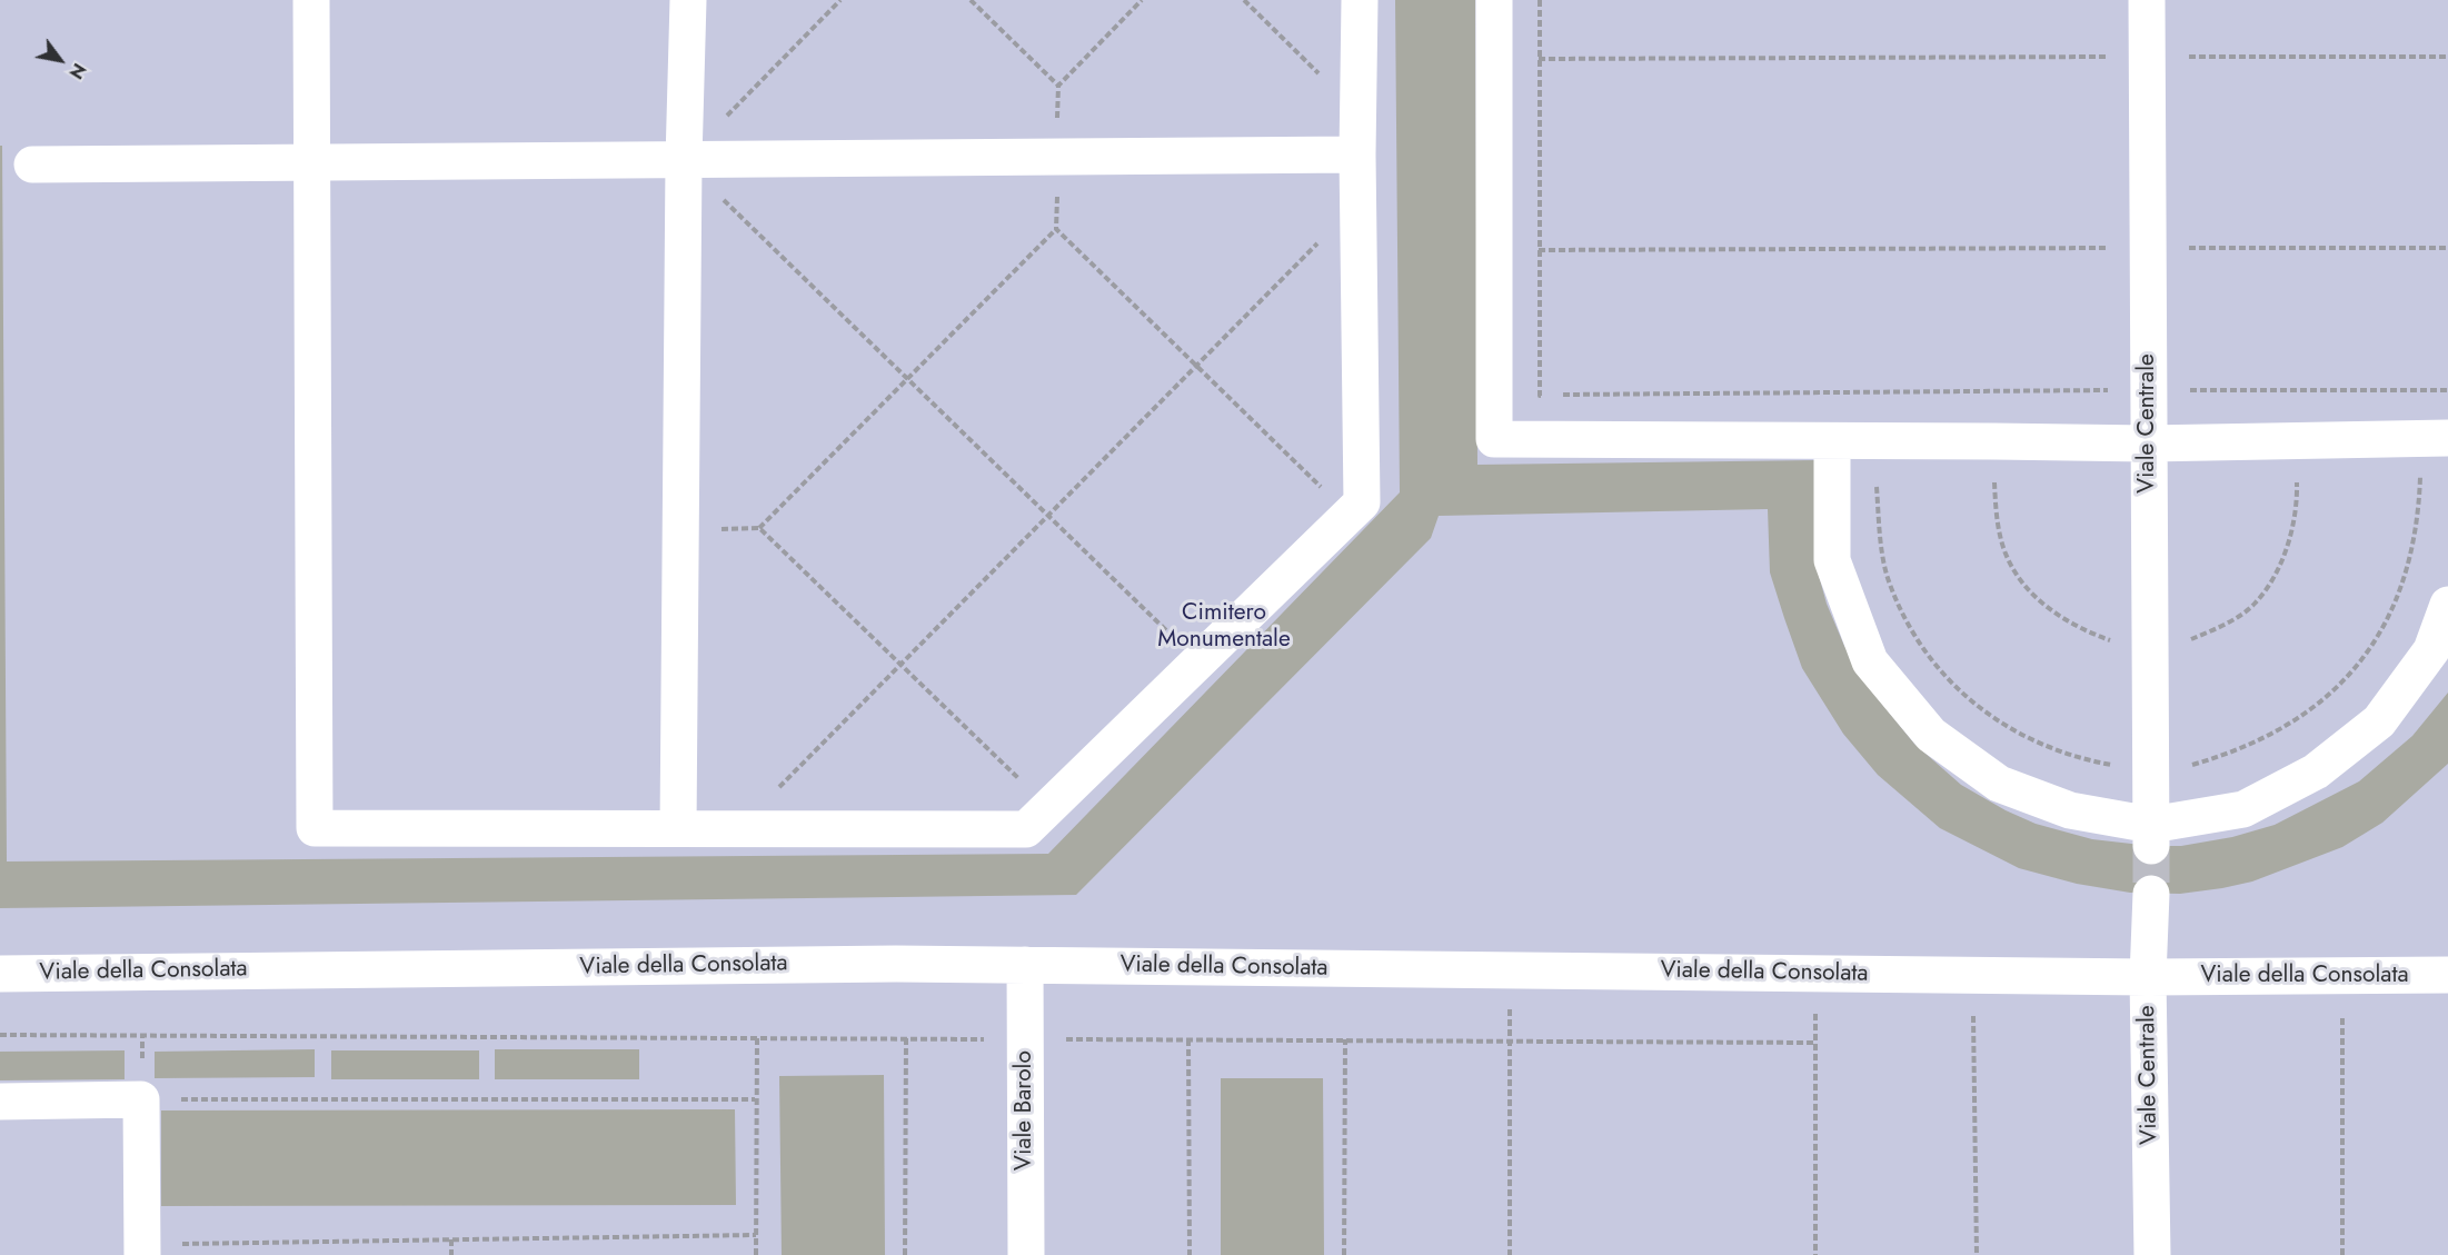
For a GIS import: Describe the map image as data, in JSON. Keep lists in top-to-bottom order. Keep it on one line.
{"streets":{"street":["Viale Centrale","Viale della Consolata","Viale Barolo"]},"crossings":[["Viale Centrale","Viale della Consolata"],["Viale della Consolata","Viale Barolo"]],"parks":["Cimitero Monumentale"],"north":"bottom right"}
